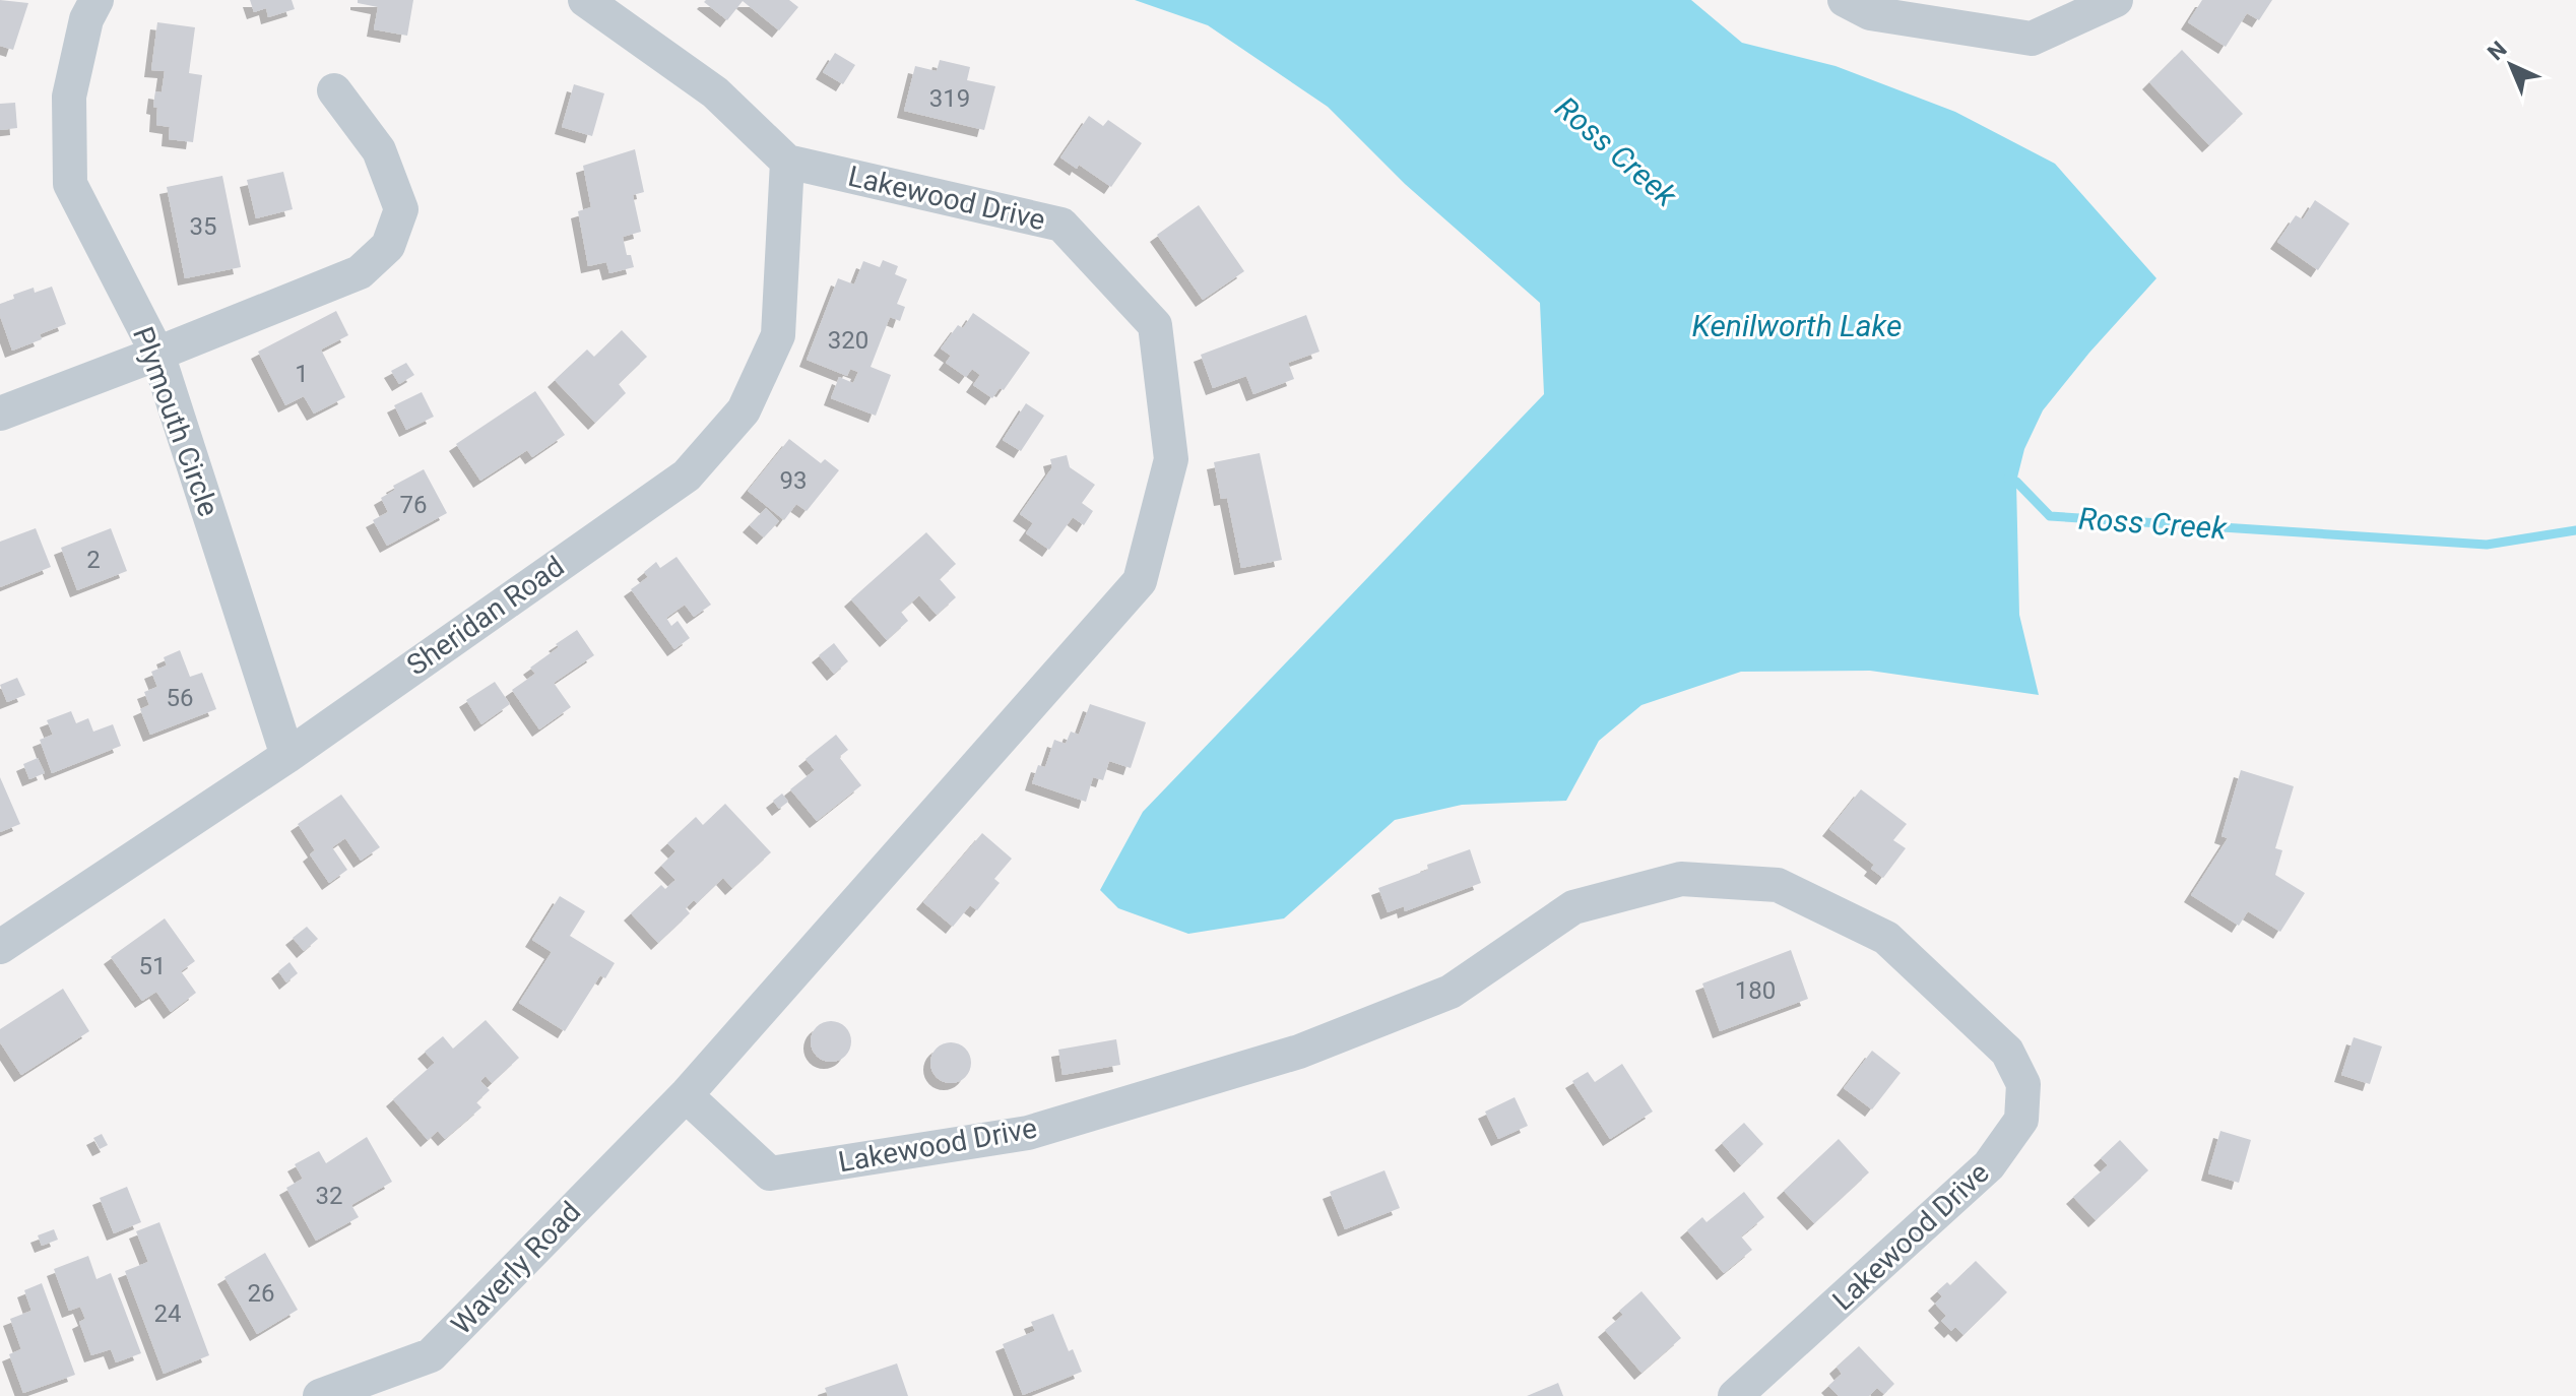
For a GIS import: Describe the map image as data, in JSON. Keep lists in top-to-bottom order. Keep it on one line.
{"streets":{"street":["Lakewood Drive","Plymouth Circle","Sheridan Road","Waverly Road"]},"crossings":[["Lakewood Drive","Sheridan Road"],["Lakewood Drive","Waverly Road"],["Plymouth Circle","Sheridan Road"]],"water":["Ross Creek","Kenilworth Lake"],"house_numbers":["319","35","320","1","93","76","2","56","51","180","32","26","24"],"north":"top left"}
